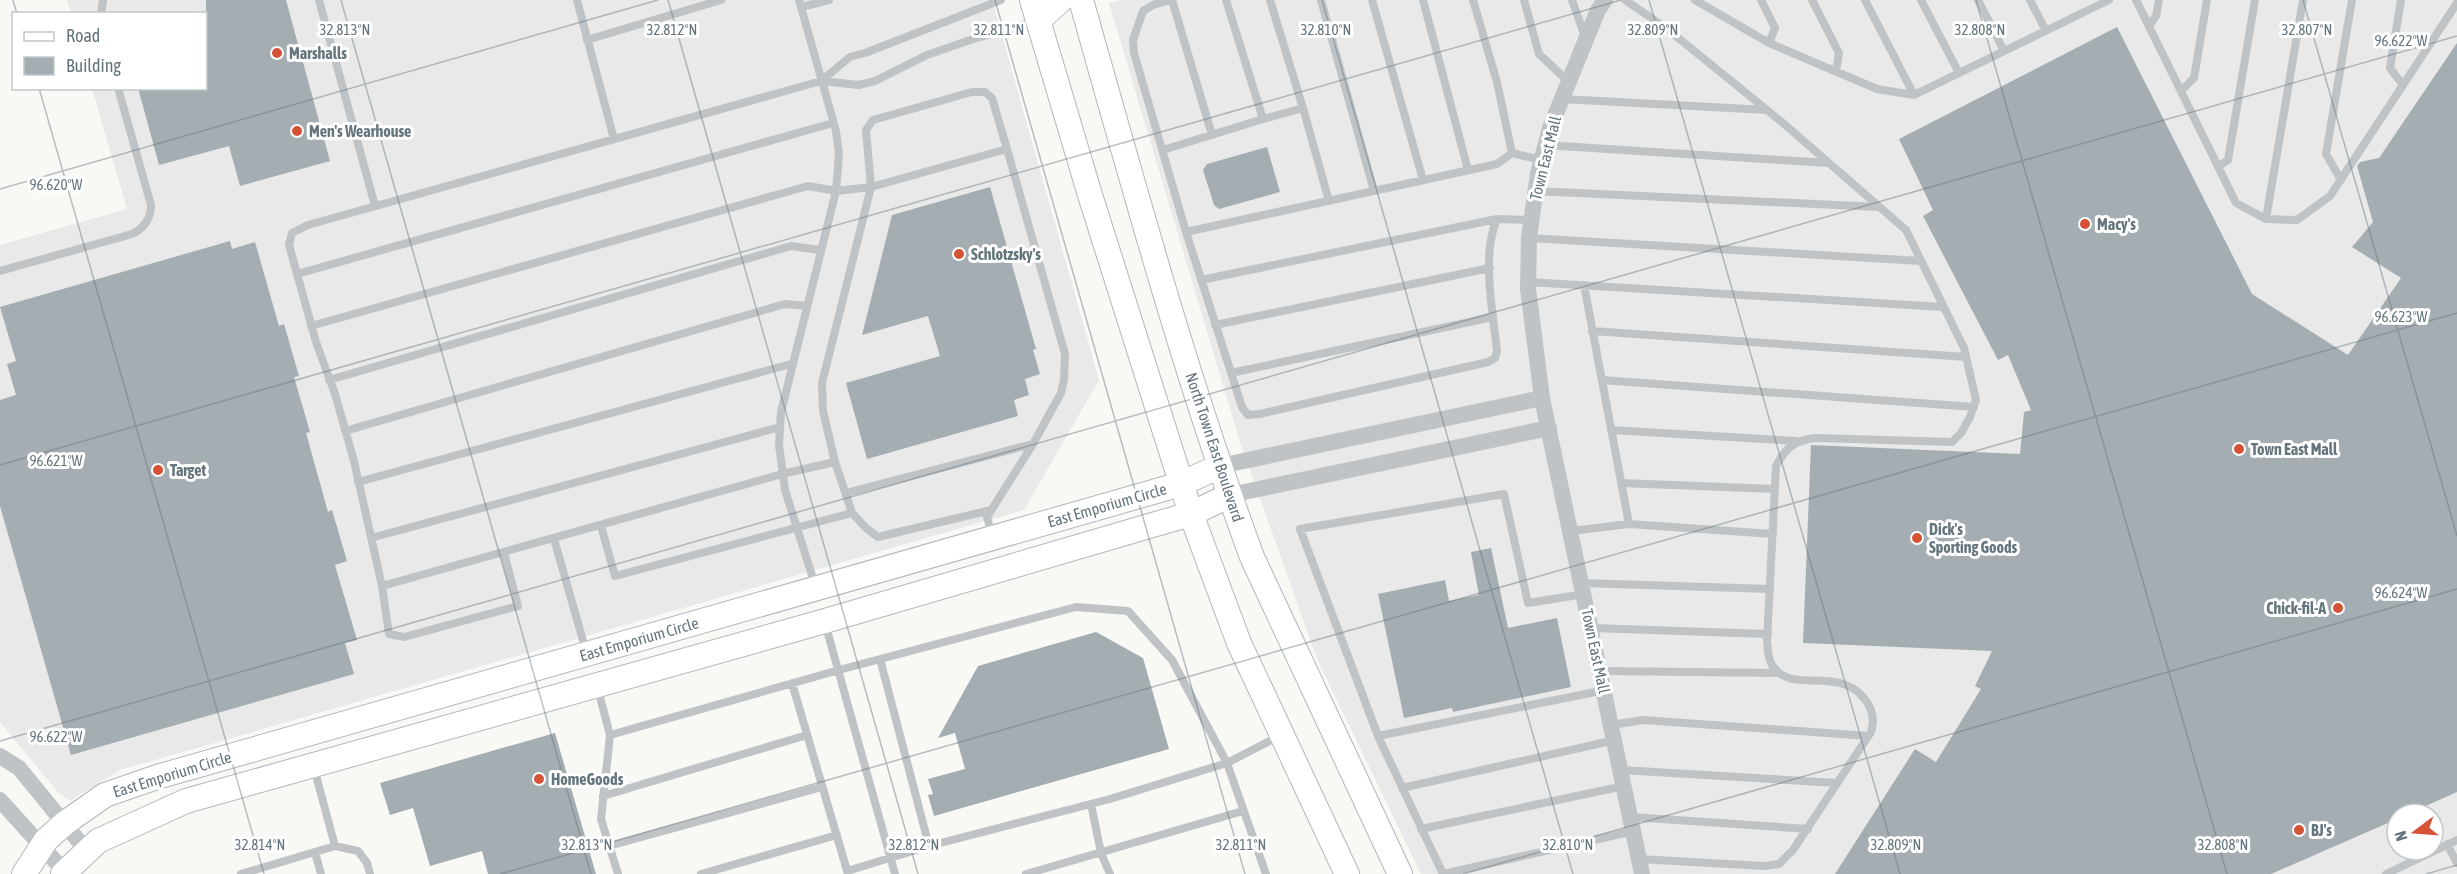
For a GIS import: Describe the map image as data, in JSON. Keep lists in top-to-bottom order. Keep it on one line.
{"streets":{"street":["Town East Mall","North Town East Boulevard","East Emporium Circle"]},"crossings":[["North Town East Boulevard","East Emporium Circle"]],"places":["Marshalls","Men's Wearhouse","Macy's","Schlotzsky's","Town East Mall","Target","Dick's Sporting Goods","Chick-fil-A","HomeGoods","BJ's"],"legend":["Road","Building"],"north":"left","coordinates":["32.813°N","32.812°N","32.811°N","32.810°N","32.809°N","32.808°N","32.807°N","96.622°W","96.620°W","96.623°W","96.621°W","96.624°W","32.814°N"]}
